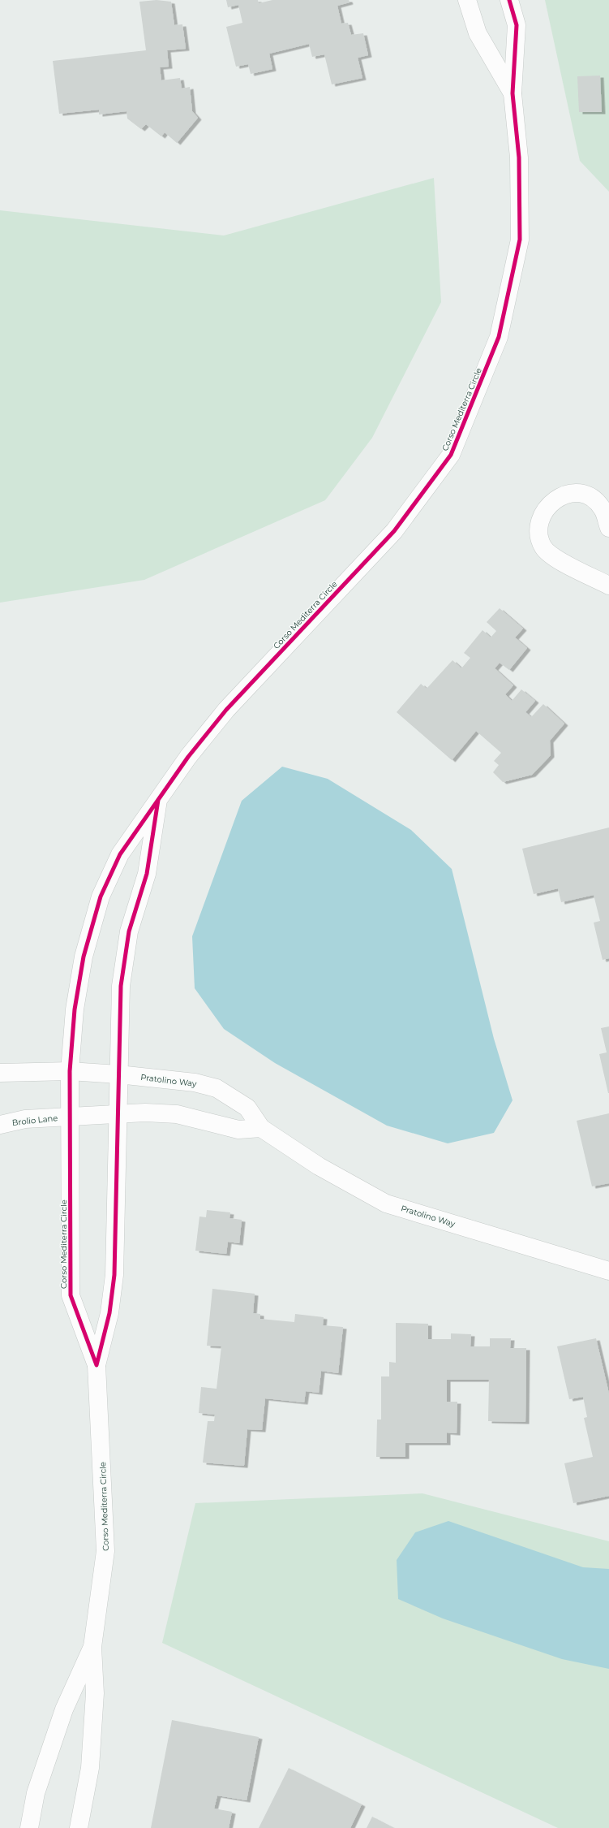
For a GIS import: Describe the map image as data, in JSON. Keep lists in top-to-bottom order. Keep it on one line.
{"streets":{"street":["Corso Mediterra Circle","Pratolino Way","Brolio Lane"]},"crossings":[["Corso Mediterra Circle","Pratolino Way"],["Corso Mediterra Circle","Brolio Lane"]]}
